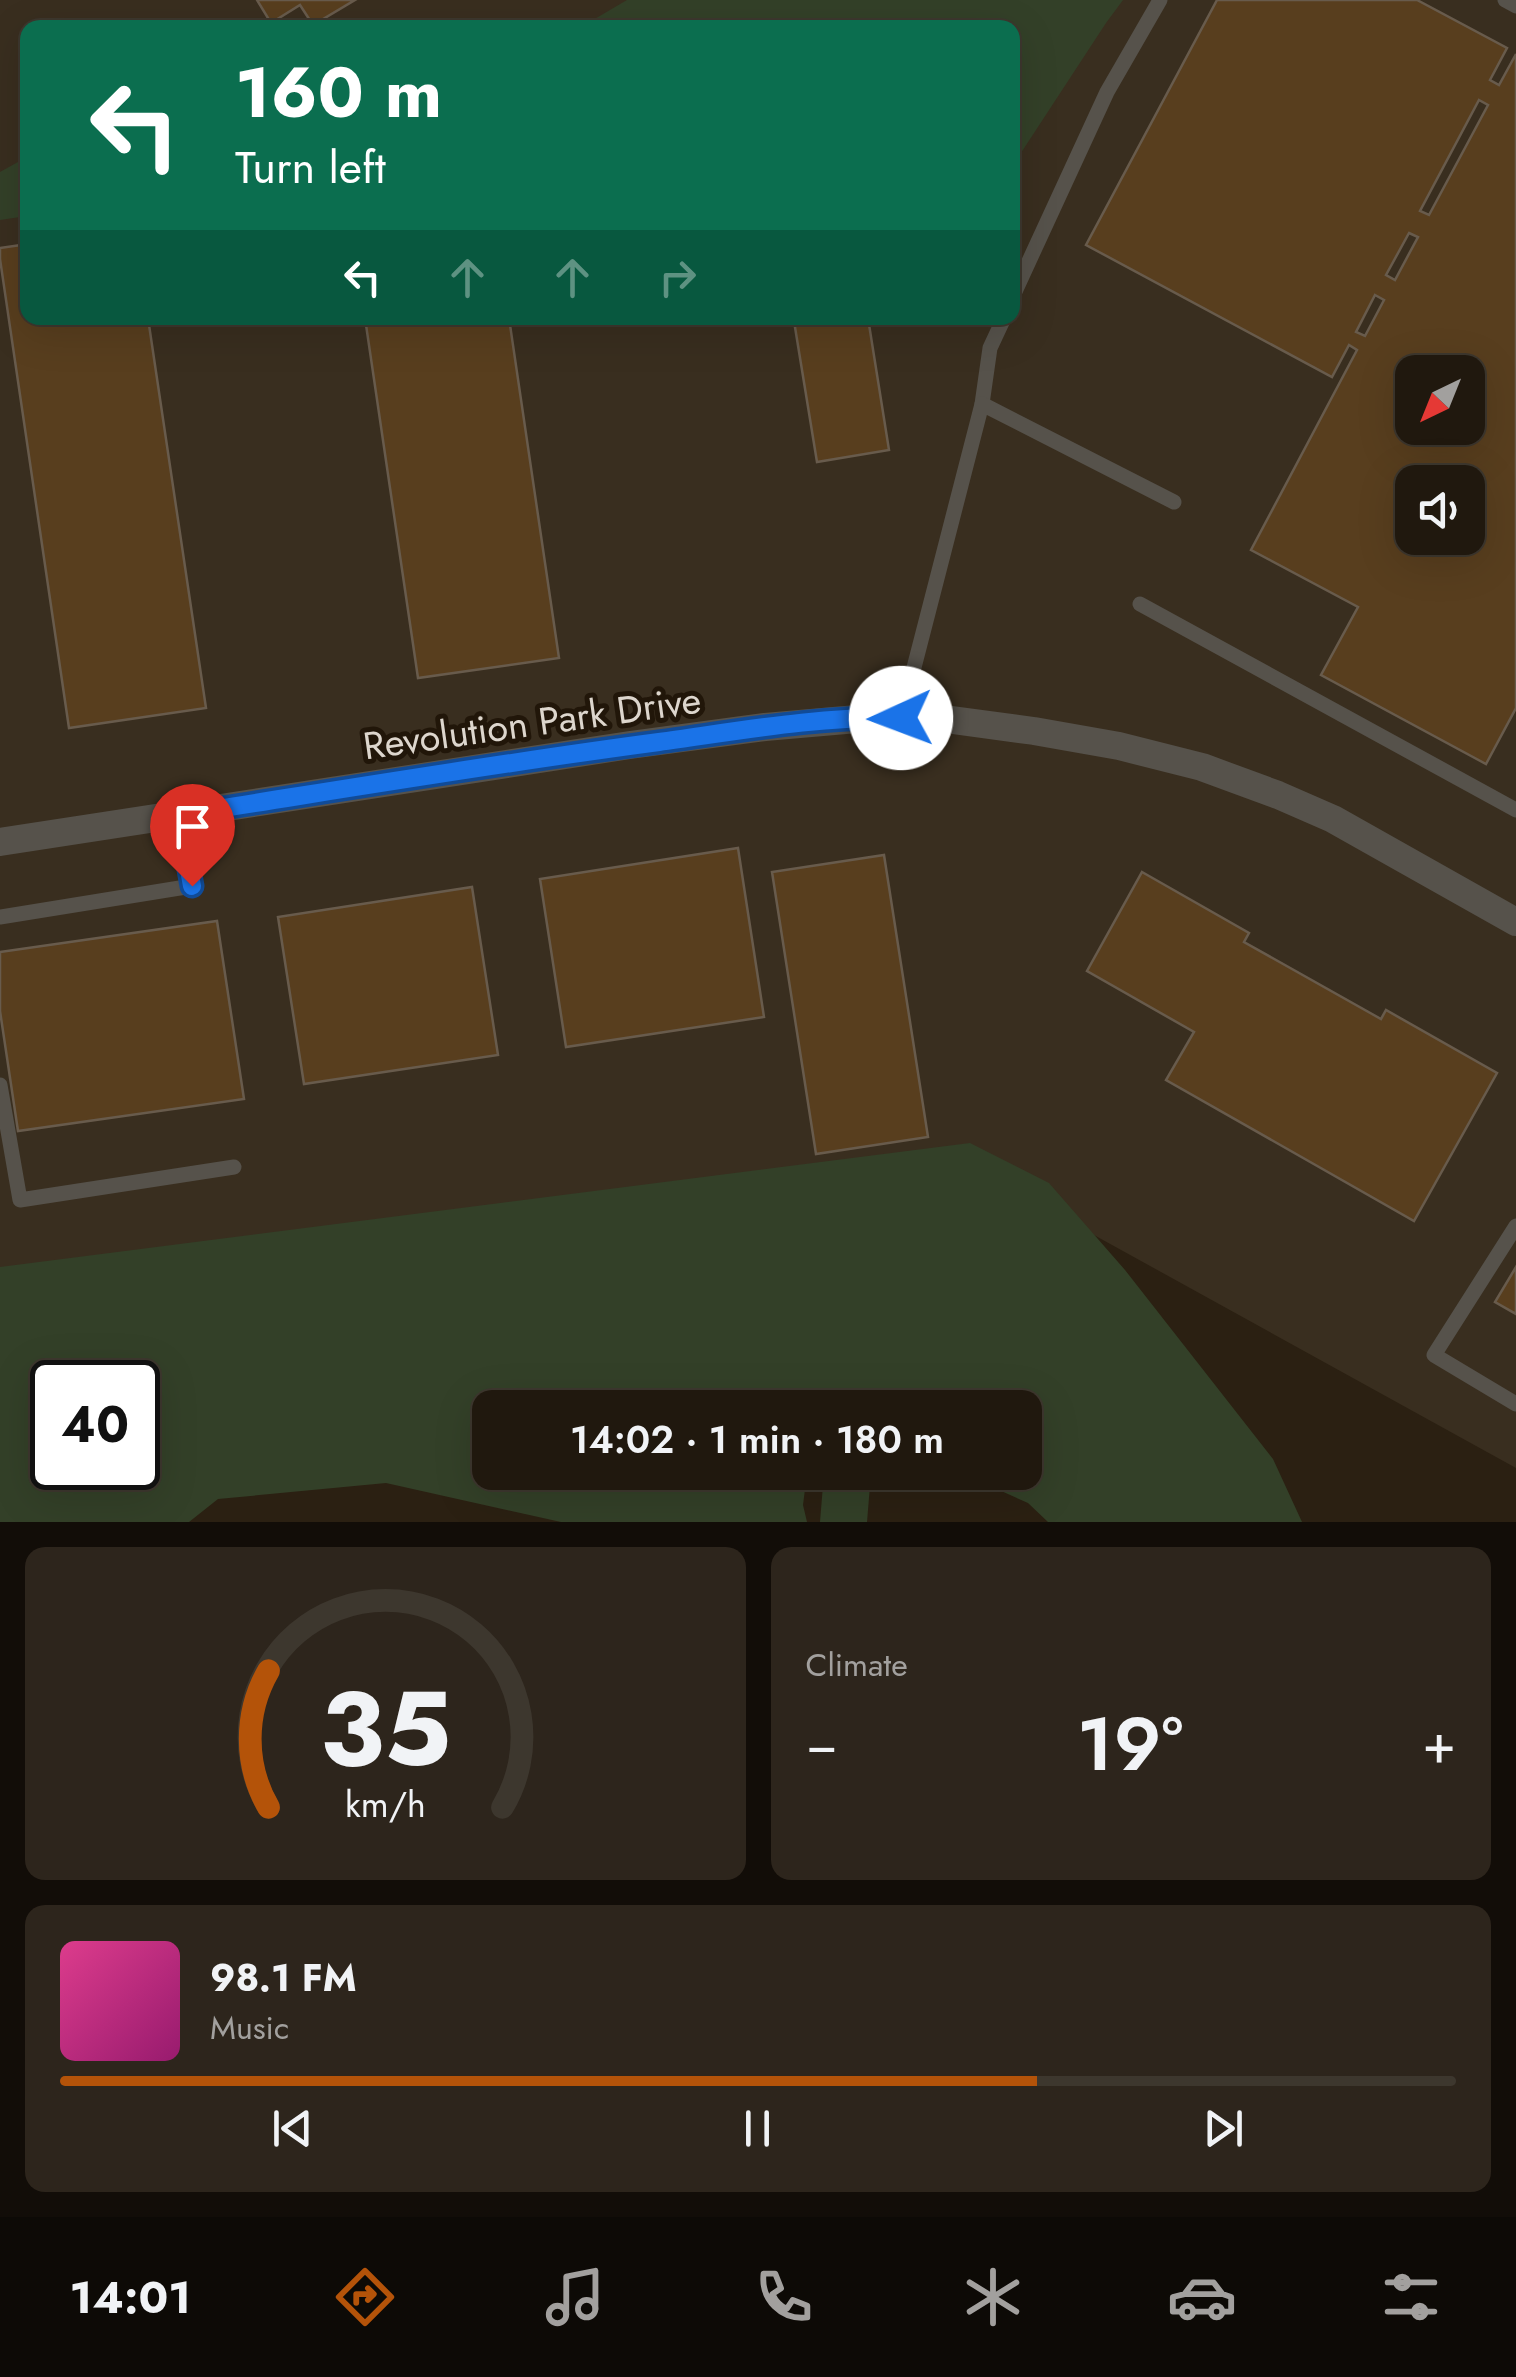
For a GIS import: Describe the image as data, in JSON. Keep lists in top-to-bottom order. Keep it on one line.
{"streets":{"street":["Revolution Park Drive"]},"north":"bottom left","page":{"turn":["160 m","Turn left"],"limit":"40","trip":"14:02 · 1 min · 180 m","tile":"Climate","heat":["−","19°","+"],"song":["98.1 FM","Music"],"tabs":"14:01","gauge":["35","km/h"]}}
